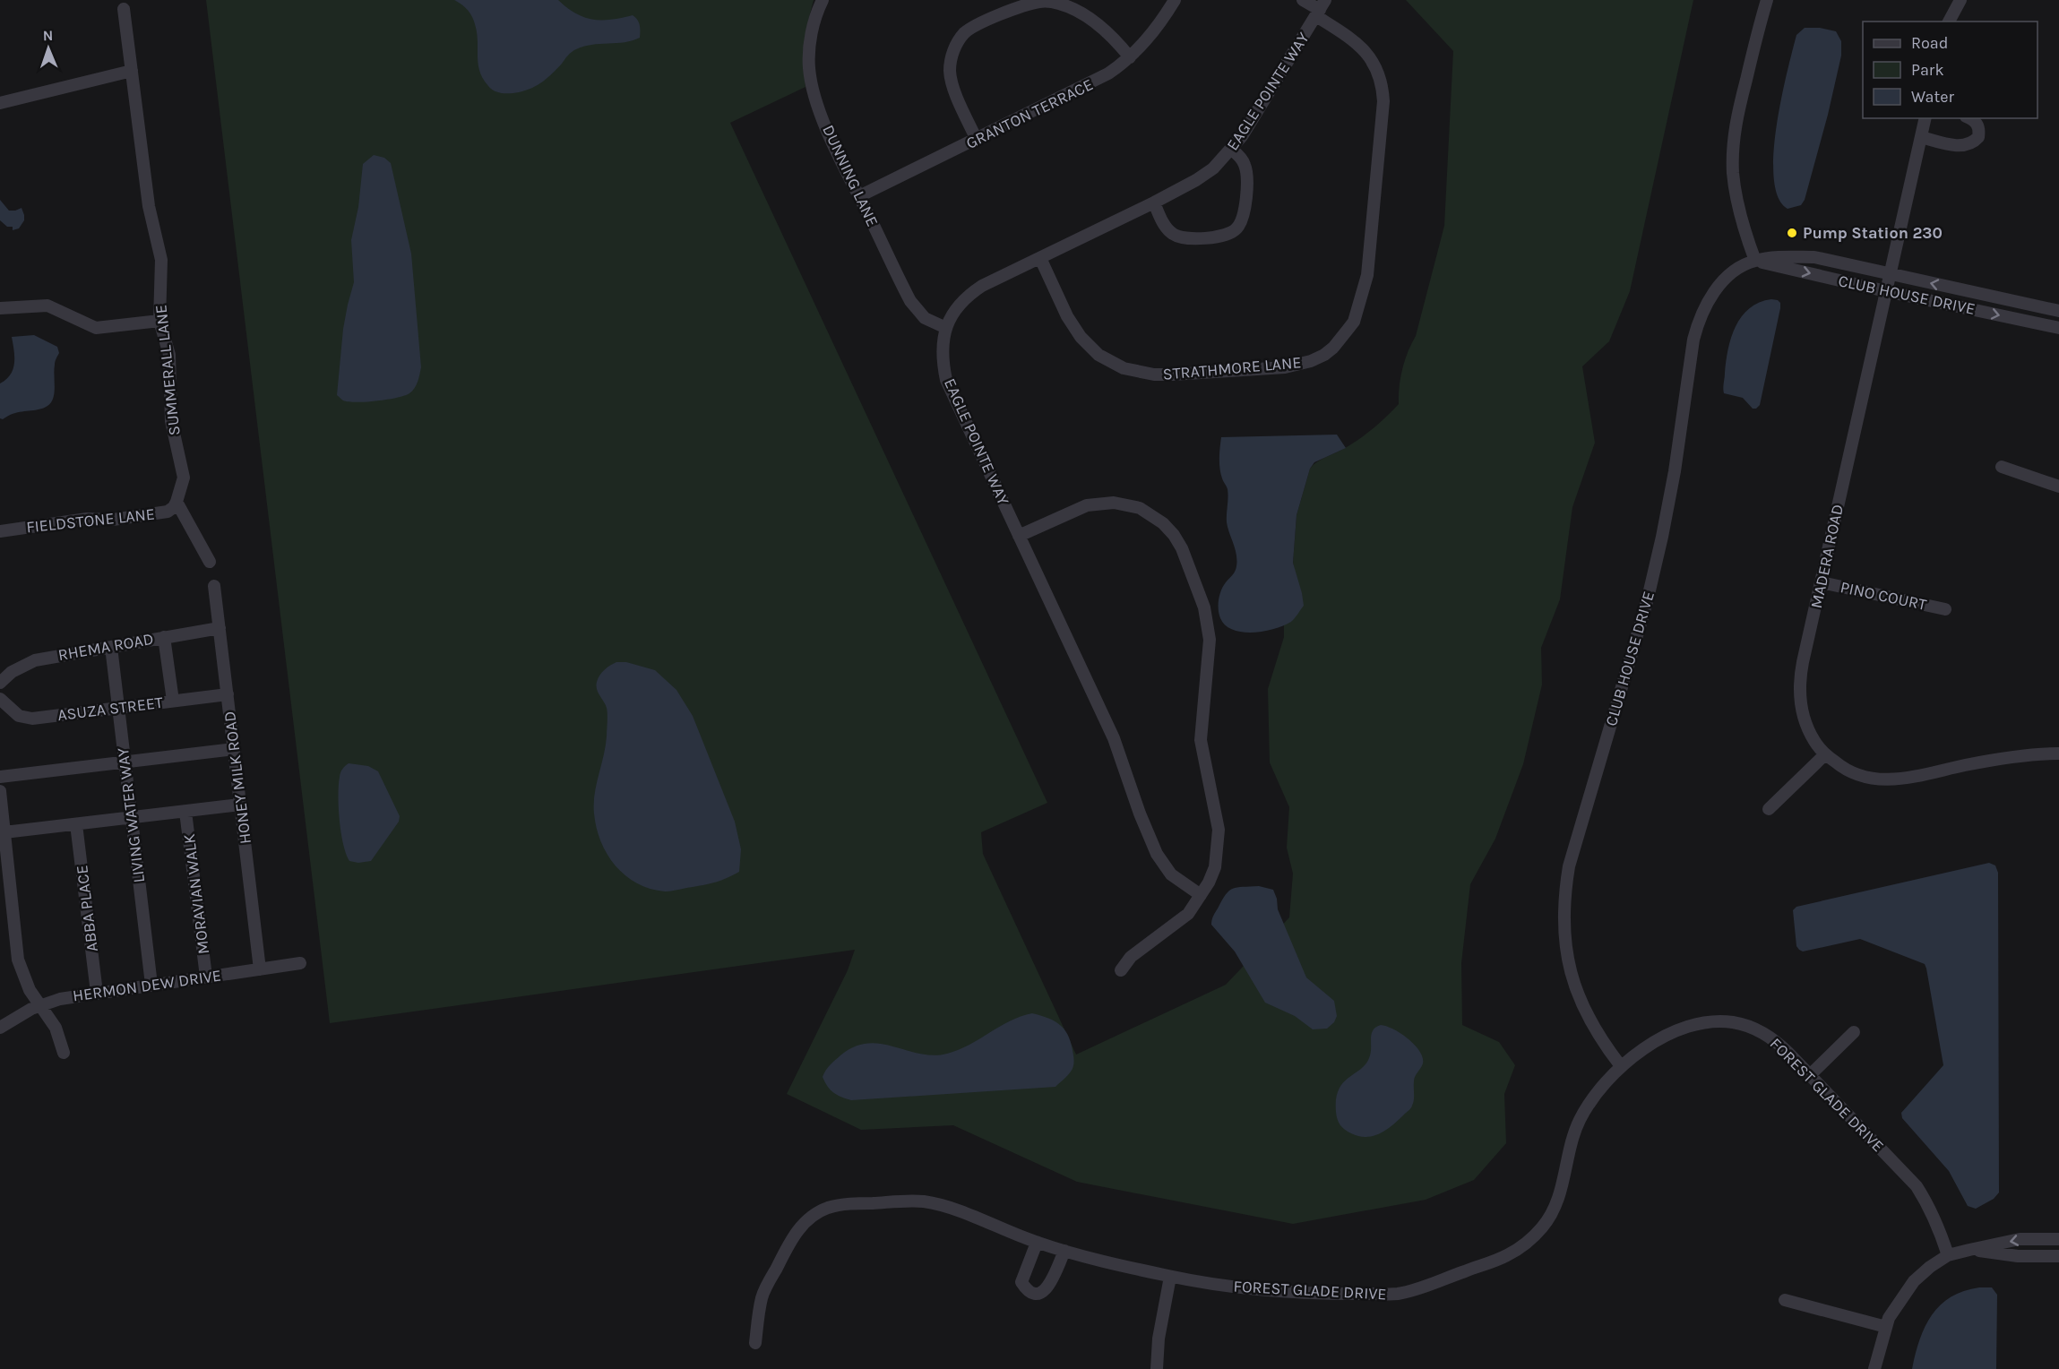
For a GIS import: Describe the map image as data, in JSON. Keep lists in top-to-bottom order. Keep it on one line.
{"streets":{"street":["EAGLE POINTE WAY","GRANTON TERRACE","DUNNING LANE","CLUB HOUSE DRIVE","STRATHMORE LANE","SUMMERALL LANE","FIELDSTONE LANE","MADERA ROAD","PINO COURT","RHEMA ROAD","ASUZA STREET","HONEY MILK ROAD","LIVING WATER WAY","MORAVIAN WALK","ABBA PLACE","HERMON DEW DRIVE","FOREST GLADE DRIVE"]},"crossings":[["EAGLE POINTE WAY","DUNNING LANE"],["EAGLE POINTE WAY","STRATHMORE LANE"],["GRANTON TERRACE","DUNNING LANE"],["CLUB HOUSE DRIVE","MADERA ROAD"],["CLUB HOUSE DRIVE","FOREST GLADE DRIVE"],["SUMMERALL LANE","FIELDSTONE LANE"],["MADERA ROAD","PINO COURT"],["RHEMA ROAD","HONEY MILK ROAD"],["RHEMA ROAD","LIVING WATER WAY"],["ASUZA STREET","HONEY MILK ROAD"],["ASUZA STREET","LIVING WATER WAY"],["HONEY MILK ROAD","HERMON DEW DRIVE"],["LIVING WATER WAY","HERMON DEW DRIVE"],["MORAVIAN WALK","HERMON DEW DRIVE"],["ABBA PLACE","HERMON DEW DRIVE"]],"places":["Pump Station 230"],"legend":["Road","Park","Water"],"north":"top"}
